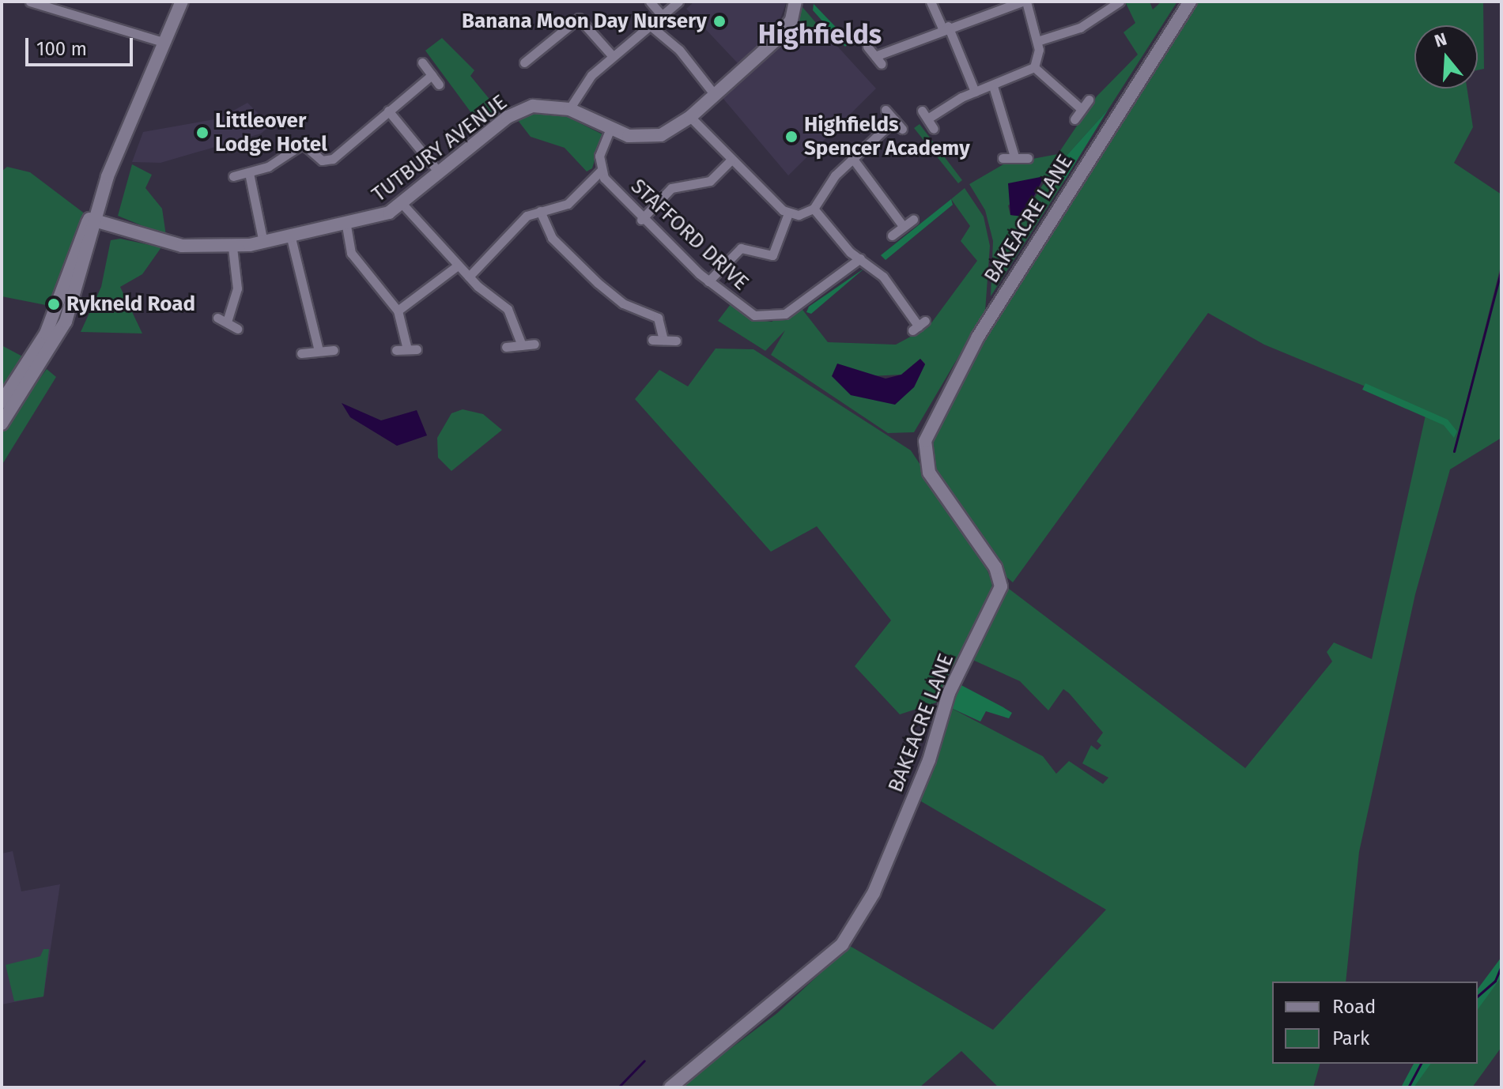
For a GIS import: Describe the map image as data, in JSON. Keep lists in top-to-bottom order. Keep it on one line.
{"streets":{"street":["TUTBURY AVENUE","BAKEACRE LANE","STAFFORD DRIVE"]},"districts":["Highfields"],"places":["Banana Moon Day Nursery","Littleover Lodge Hotel","Highfields Spencer Academy","Rykneld Road"],"legend":["Road","Park"],"scale_bar":"100 m","north":"top"}
